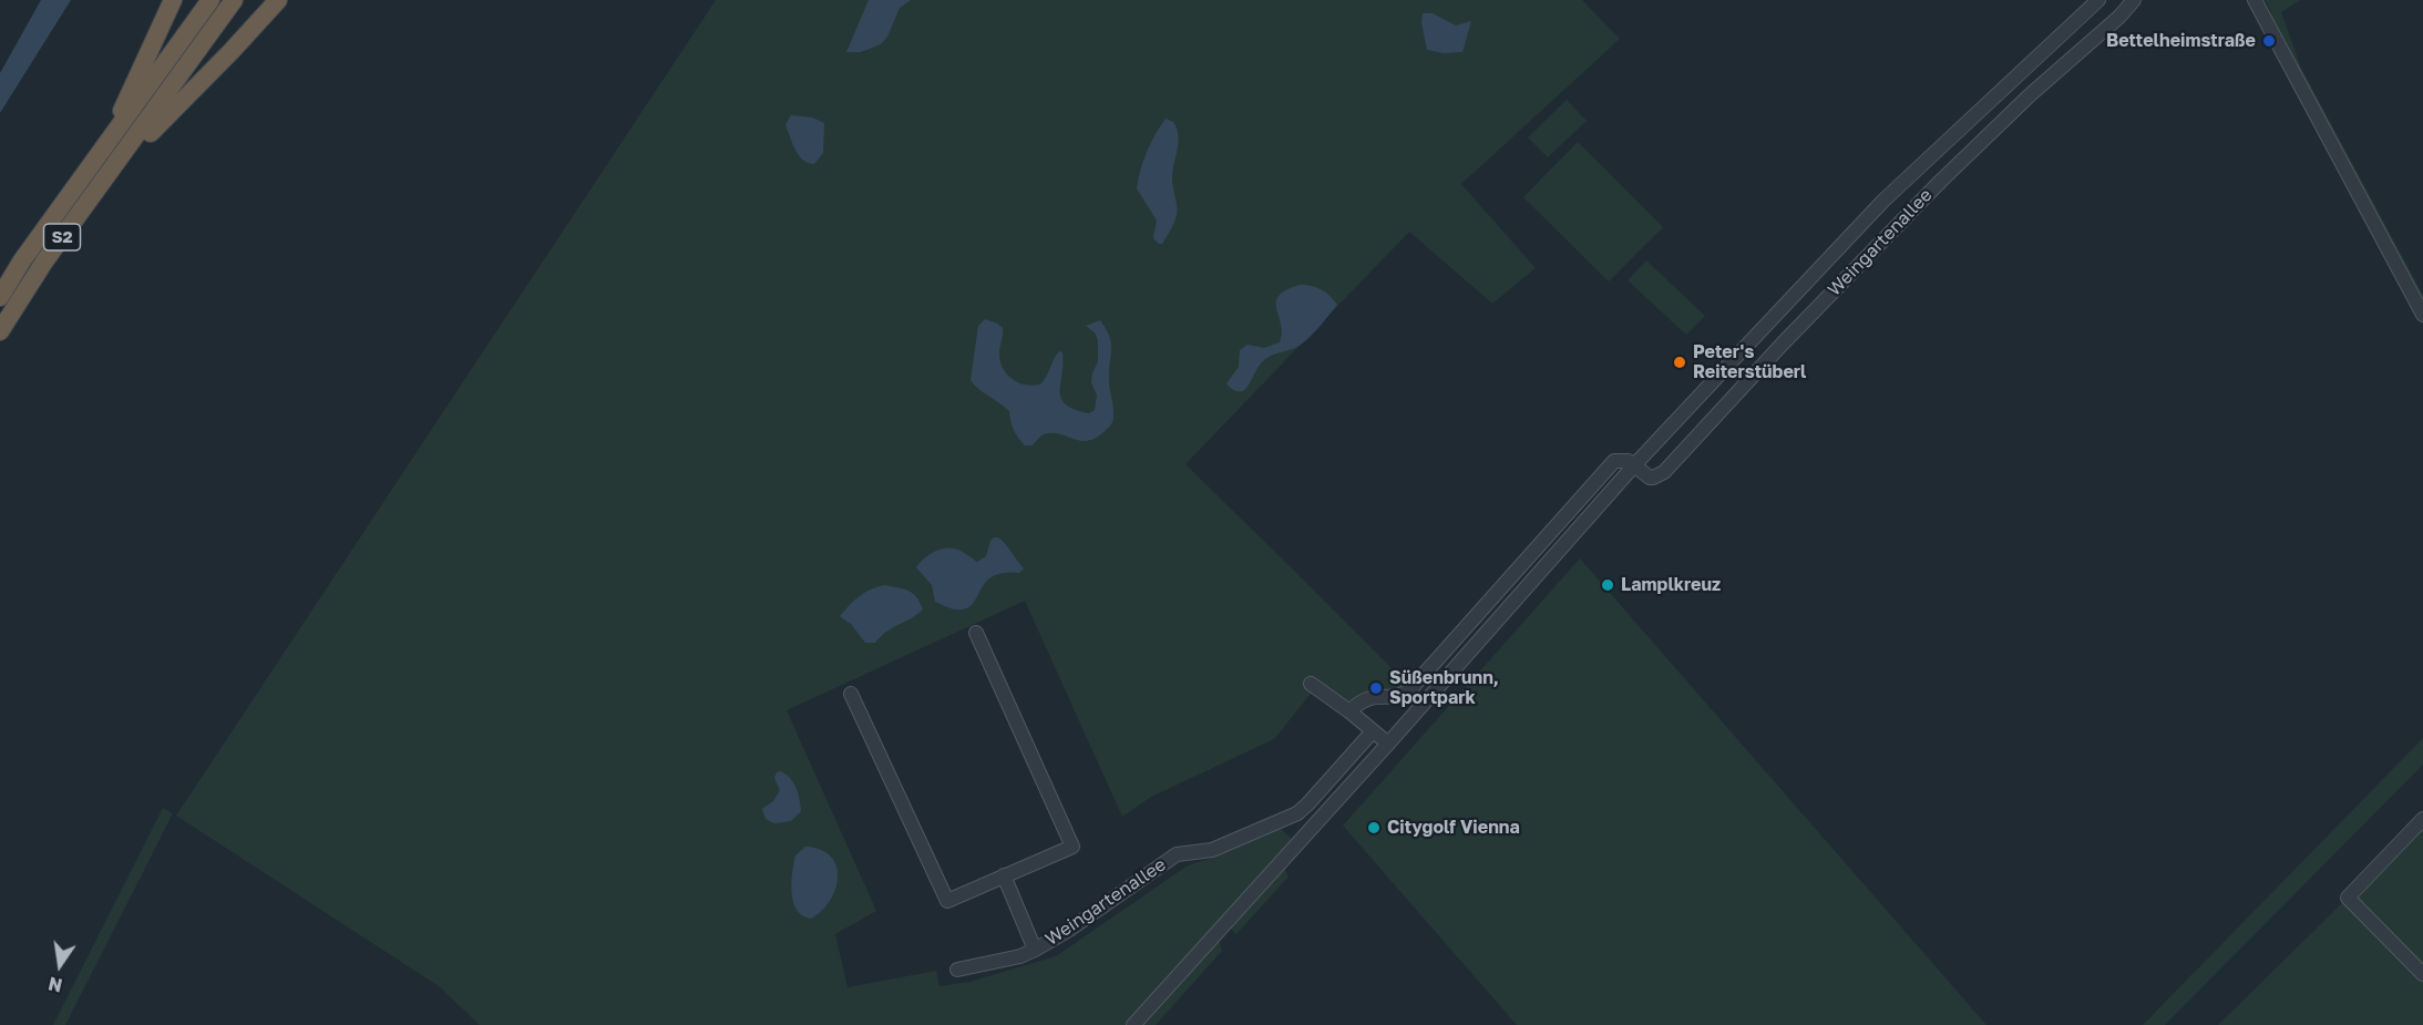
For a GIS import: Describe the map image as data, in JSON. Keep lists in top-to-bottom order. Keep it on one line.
{"streets":{"highway":["S2"],"street":["Weingartenallee"]},"places":["Bettelheimstraße","Peter's Reiterstüberl","Lamplkreuz","Süßenbrunn, Sportpark","Citygolf Vienna"],"north":"bottom"}
